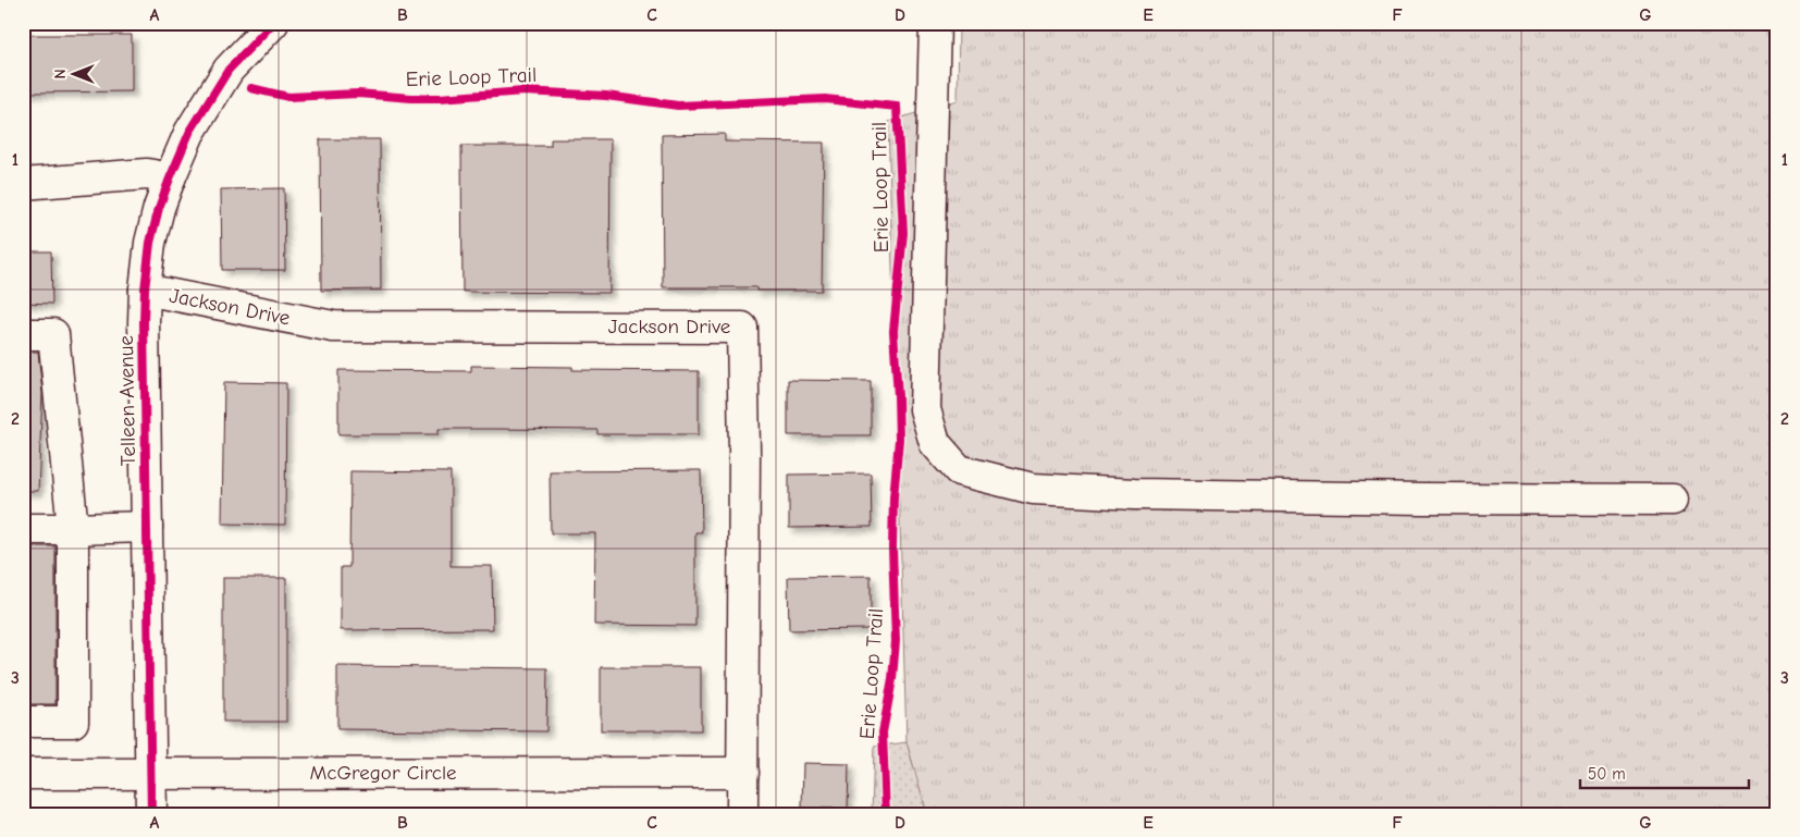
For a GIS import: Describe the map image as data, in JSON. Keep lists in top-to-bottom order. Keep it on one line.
{"streets":{"street":["Jackson Drive","Telleen Avenue","McGregor Circle"],"cycle path":["Erie Loop Trail"]},"crossings":[["Jackson Drive","Telleen Avenue"],["Jackson Drive","McGregor Circle"],["Telleen Avenue","McGregor Circle"]],"scale_bar":"50 m","north":"left","grid":{"columns":["A","B","C","D","E","F","G"],"rows":["1","2","3"]}}
